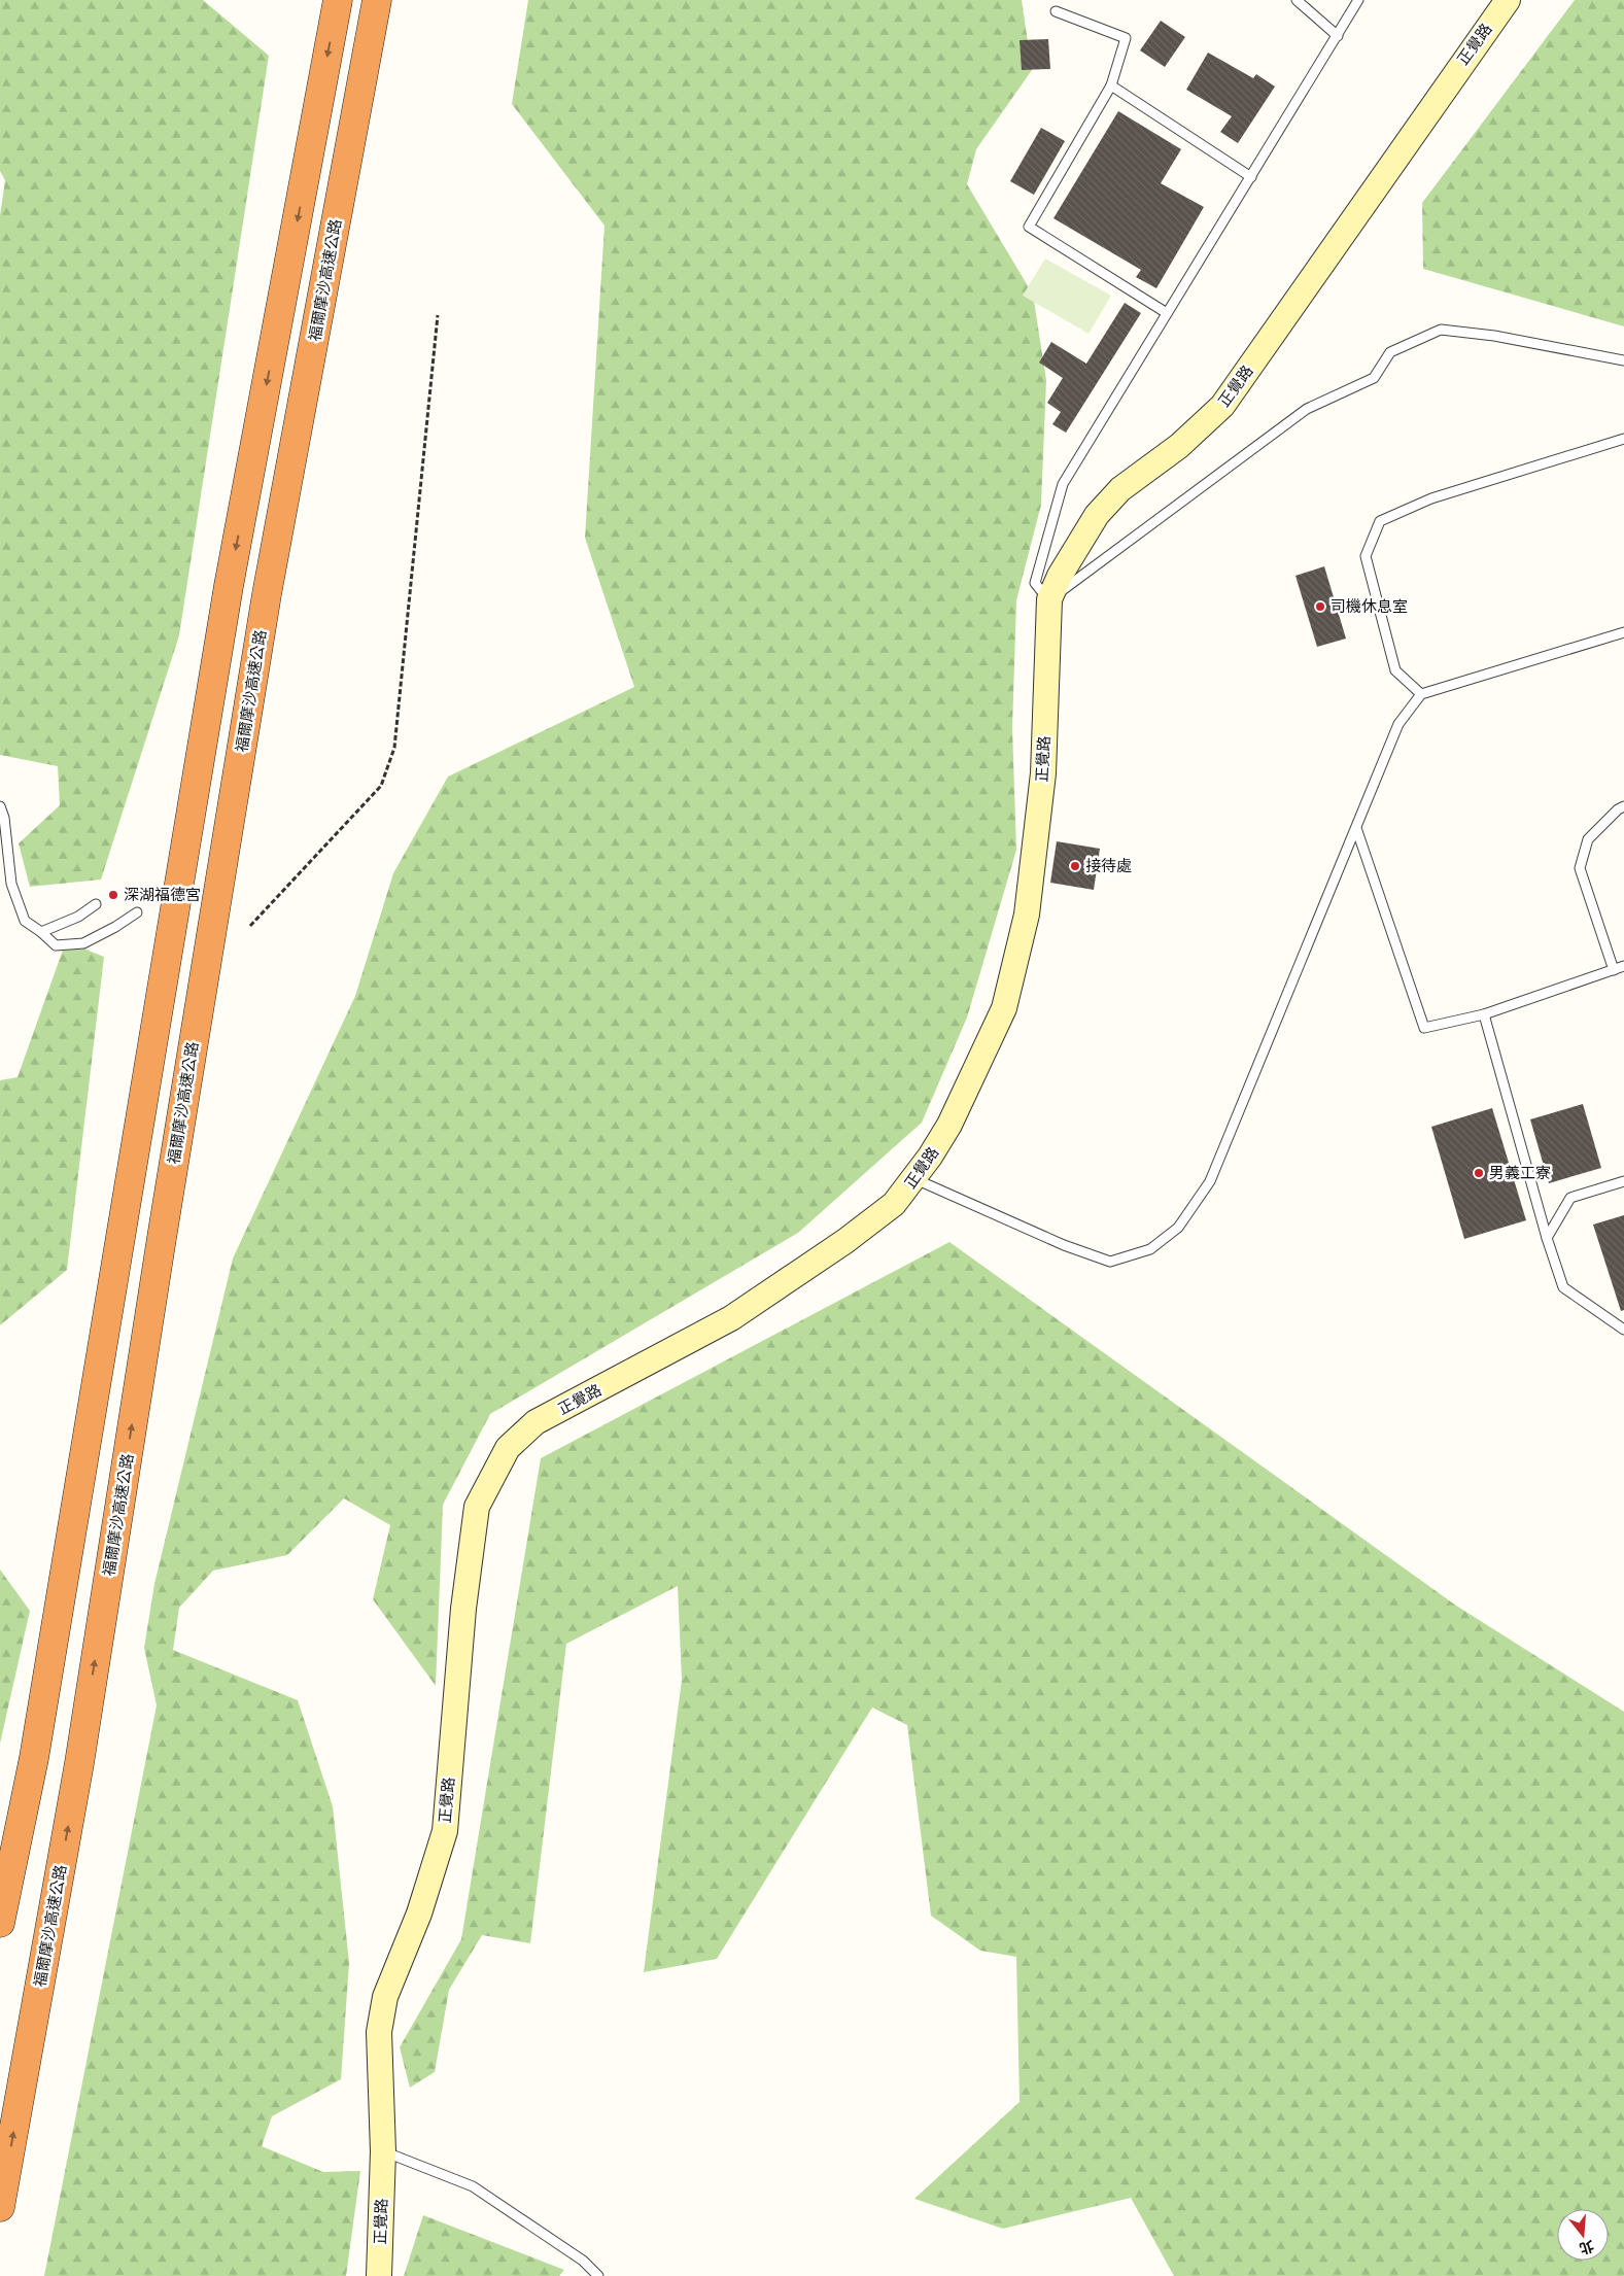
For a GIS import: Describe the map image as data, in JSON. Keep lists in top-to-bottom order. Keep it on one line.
{"streets":{"highway":["福爾摩沙高速公路"],"street":["正覺路"]},"places":["司機休息室","接待處","深湖福德宮","男義工寮"],"north":"bottom"}
